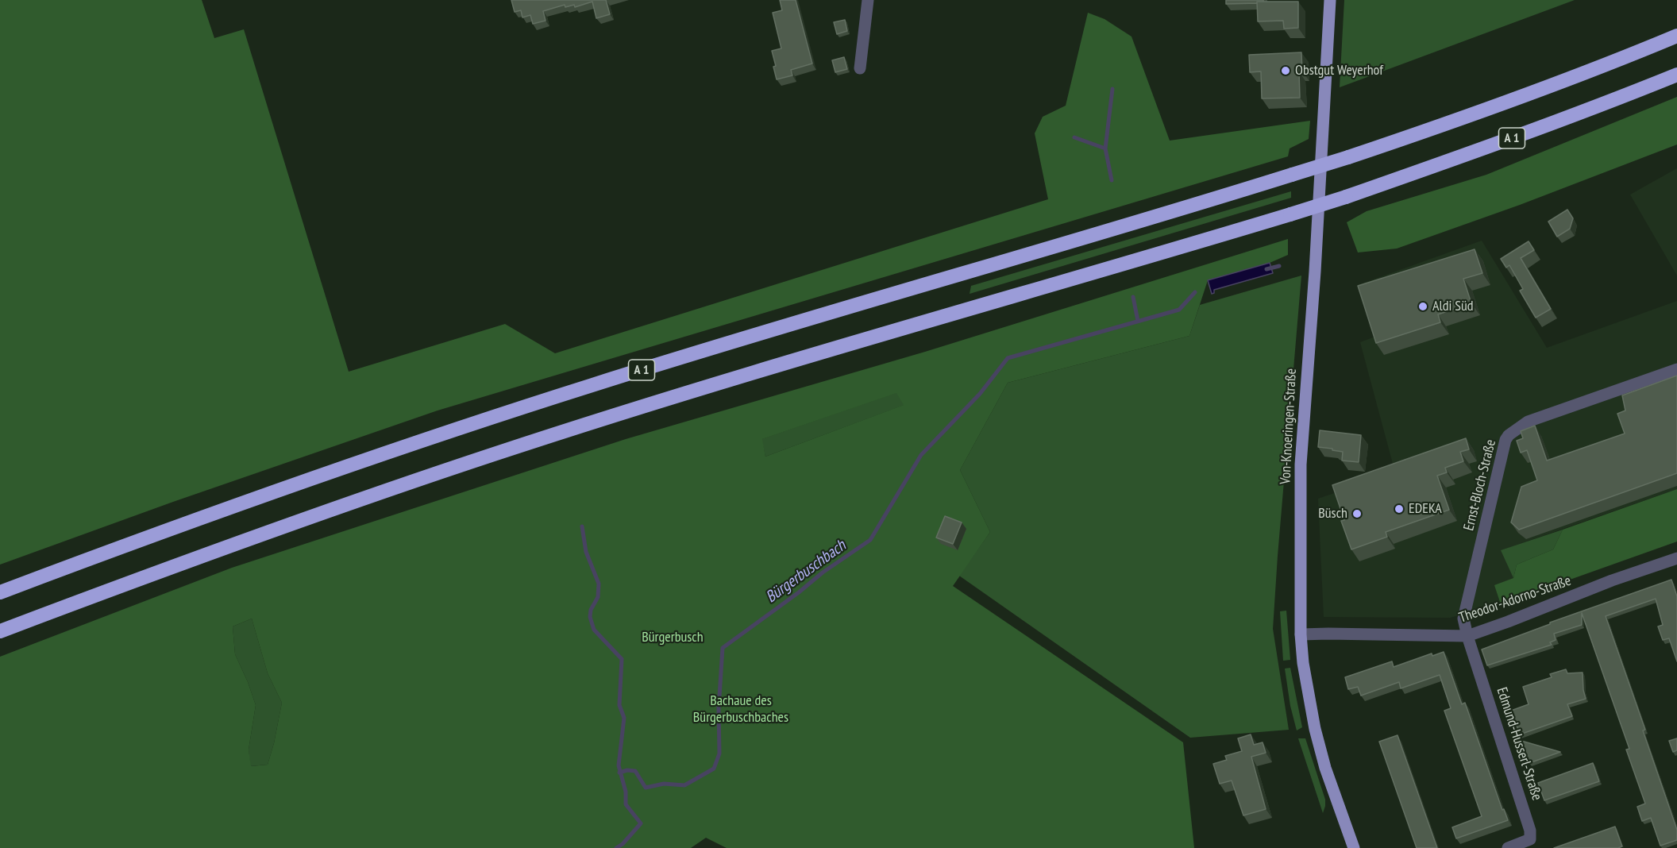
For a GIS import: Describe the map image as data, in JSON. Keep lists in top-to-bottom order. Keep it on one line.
{"streets":{"highway":["A 1"],"main road":["Von-Knoeringen-Straße"],"street":["Ernst-Bloch-Straße","Theodor-Adorno-Straße","Edmund-Husserl-Straße"]},"crossings":[["Von-Knoeringen-Straße","Theodor-Adorno-Straße"],["Ernst-Bloch-Straße","Theodor-Adorno-Straße"],["Ernst-Bloch-Straße","Edmund-Husserl-Straße"],["Theodor-Adorno-Straße","Edmund-Husserl-Straße"]],"water":["Bürgerbuschbach"],"parks":["Bürgerbusch","Bachaue des Bürgerbuschbaches"],"places":["Obstgut Weyerhof","Aldi Süd","EDEKA","Büsch"]}
